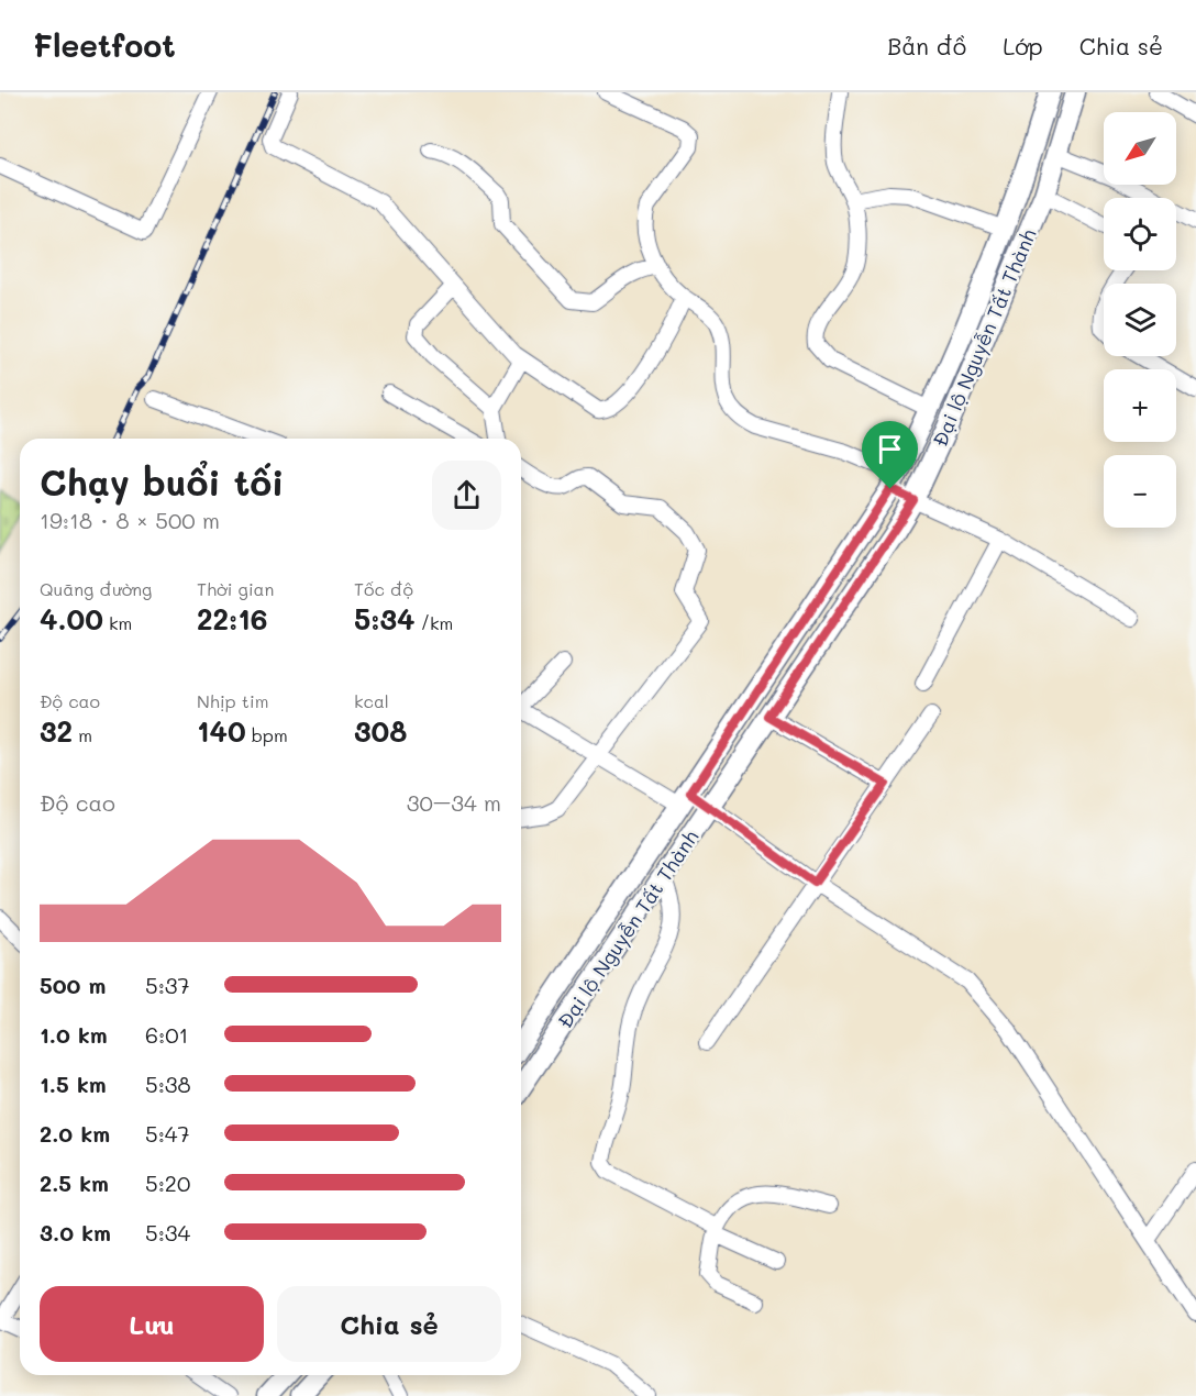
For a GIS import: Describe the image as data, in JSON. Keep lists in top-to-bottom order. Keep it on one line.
{"streets":{"main road":["Đại lộ Nguyễn Tất Thành"]},"north":"bottom left","page":{"header":"Fleetfoot","nav":["Bản đồ","Lớp","Chia sẻ"],"map_buttons":["+","−"],"heading":["Chạy buổi tối","19:18 · 8 × 500 m"],"stats":[["Quãng đường","4.00 km"],["Thời gian","22:16"],["Tốc độ","5:34 /km"],["Độ cao","32 m"],["Nhịp tim","140 bpm"],["kcal","308"]],"chart":["Độ cao","30–34 m"],"list":[{"name":"500 m","note":"5:37"},{"name":"1.0 km","note":"6:01"},{"name":"1.5 km","note":"5:38"},{"name":"2.0 km","note":"5:47"},{"name":"2.5 km","note":"5:20"},{"name":"3.0 km","note":"5:34"}],"buttons":["Lưu","Chia sẻ"]}}
